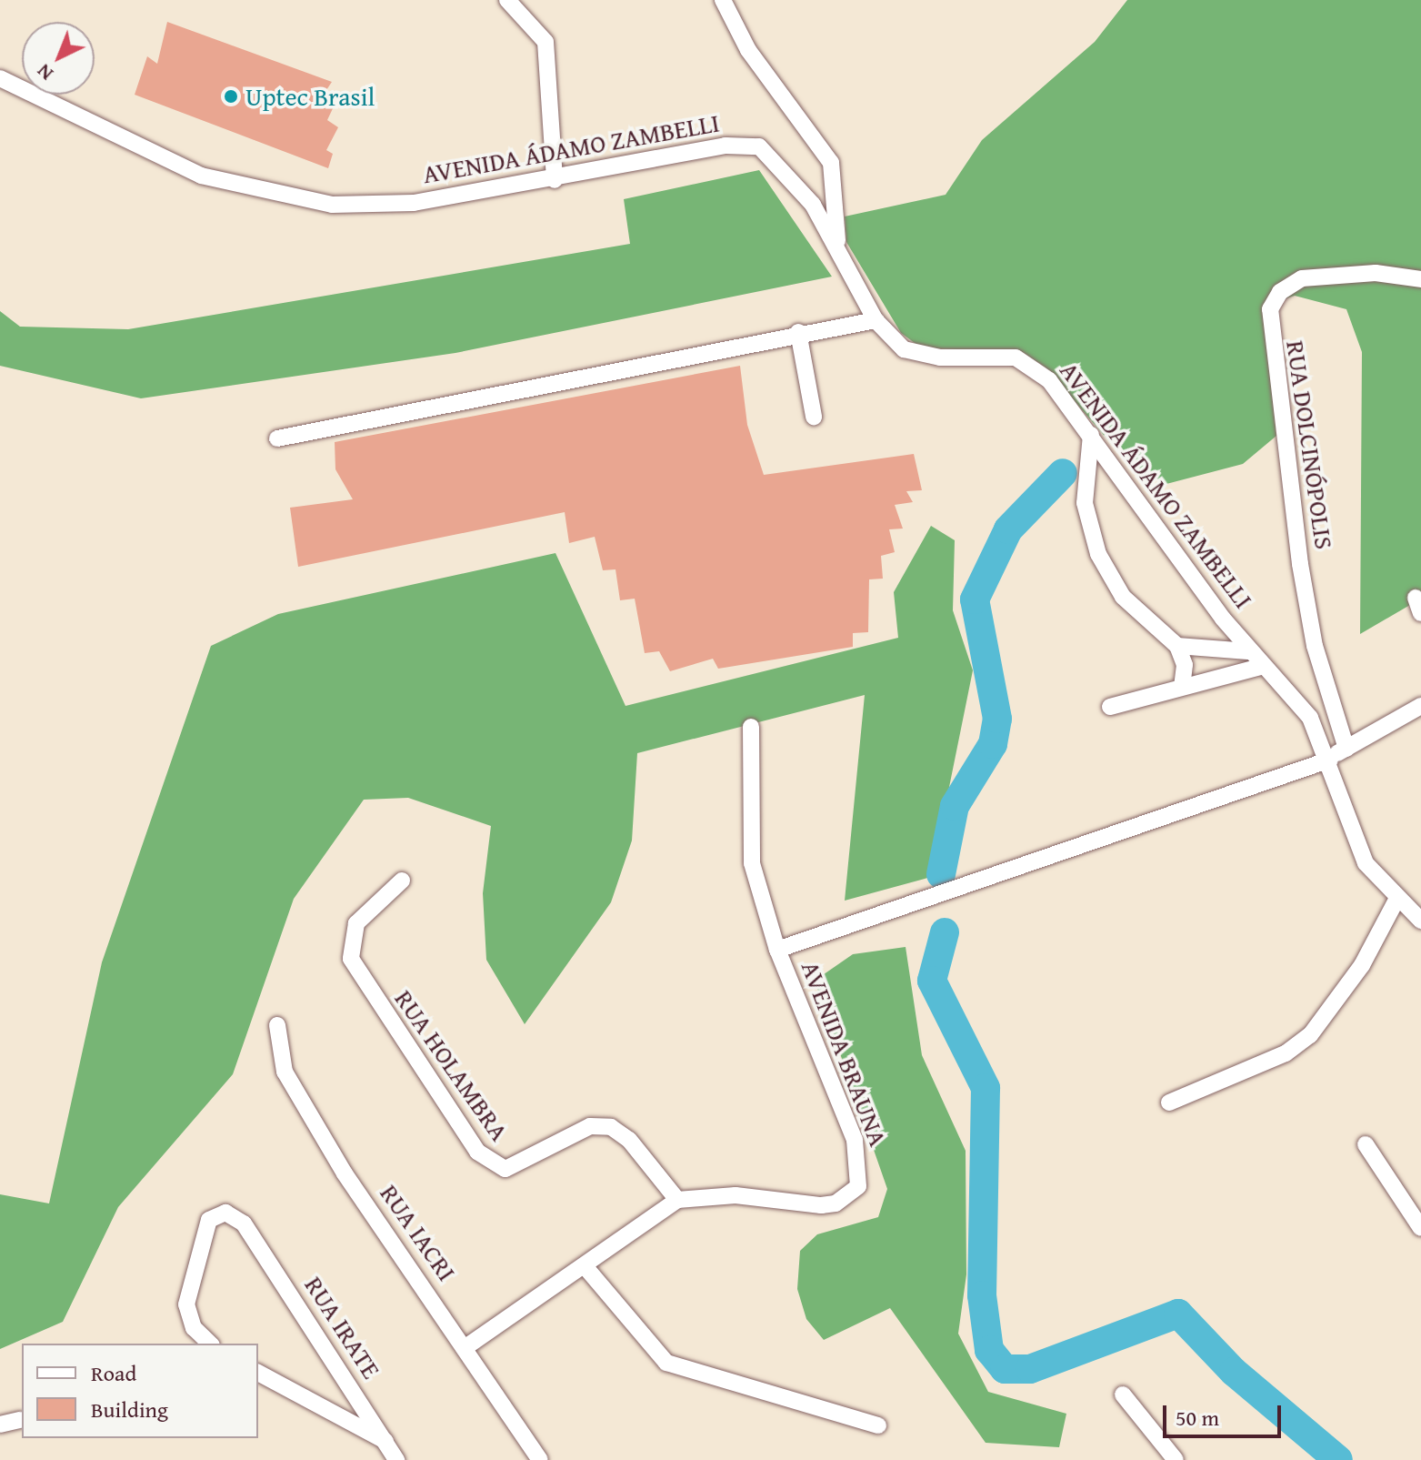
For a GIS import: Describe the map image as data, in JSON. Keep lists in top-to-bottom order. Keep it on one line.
{"streets":{"street":["AVENIDA ÁDAMO ZAMBELLI","RUA DOLCINÓPOLIS","AVENIDA BRAUNA","RUA HOLAMBRA","RUA IACRI","RUA IRATE"]},"crossings":[["AVENIDA ÁDAMO ZAMBELLI","AVENIDA BRAUNA"],["RUA DOLCINÓPOLIS","AVENIDA BRAUNA"],["AVENIDA BRAUNA","RUA HOLAMBRA"]],"places":["Uptec Brasil"],"legend":["Road","Building"],"scale_bar":"50 m","north":"bottom left"}
